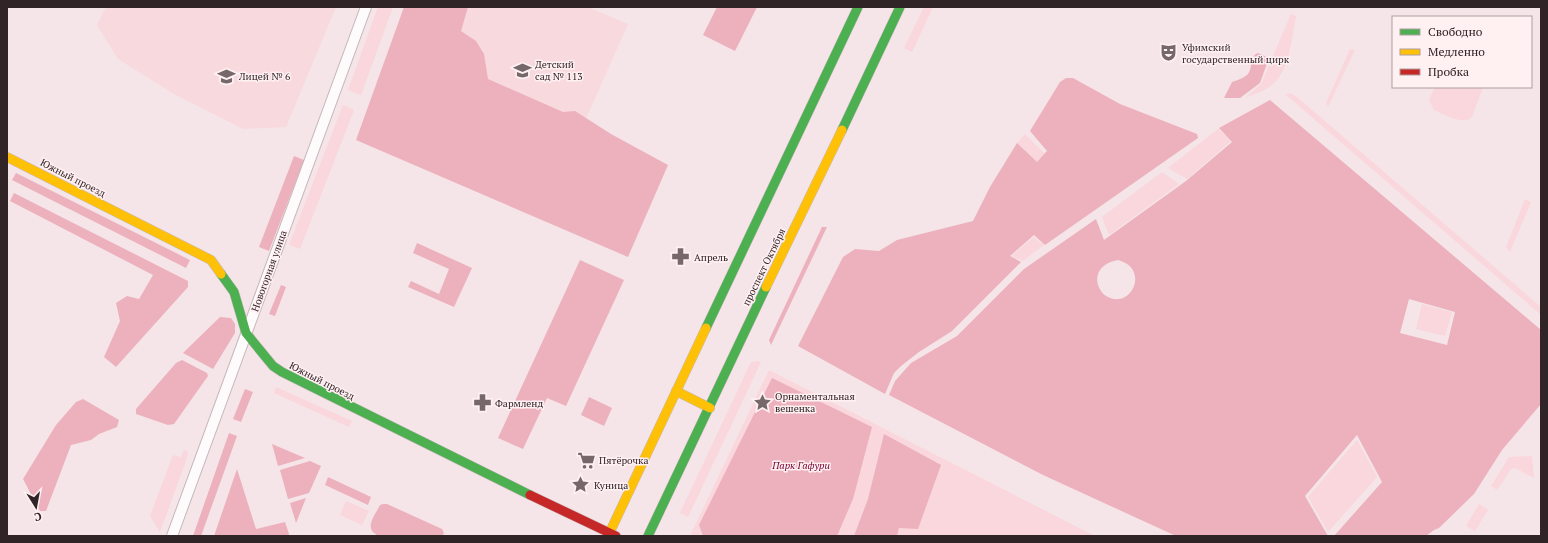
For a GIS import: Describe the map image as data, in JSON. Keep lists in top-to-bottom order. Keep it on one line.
{"streets":{"main road":["Южный проезд","проспект Октября"],"street":["Новогорная улица"]},"crossings":[["Южный проезд","Новогорная улица"]],"parks":["Парк Гафури"],"places":{"theatre":["Уфимский государственный цирк"],"school or university":["Детский сад № 113","Лицей № 6"],"pharmacy":["Апрель","Фармленд"],"place":["Орнаментальная вешенка","Куница"],"supermarket":["Пятёрочка"]},"legend":["Свободно","Медленно","Пробка"],"north":"bottom"}
